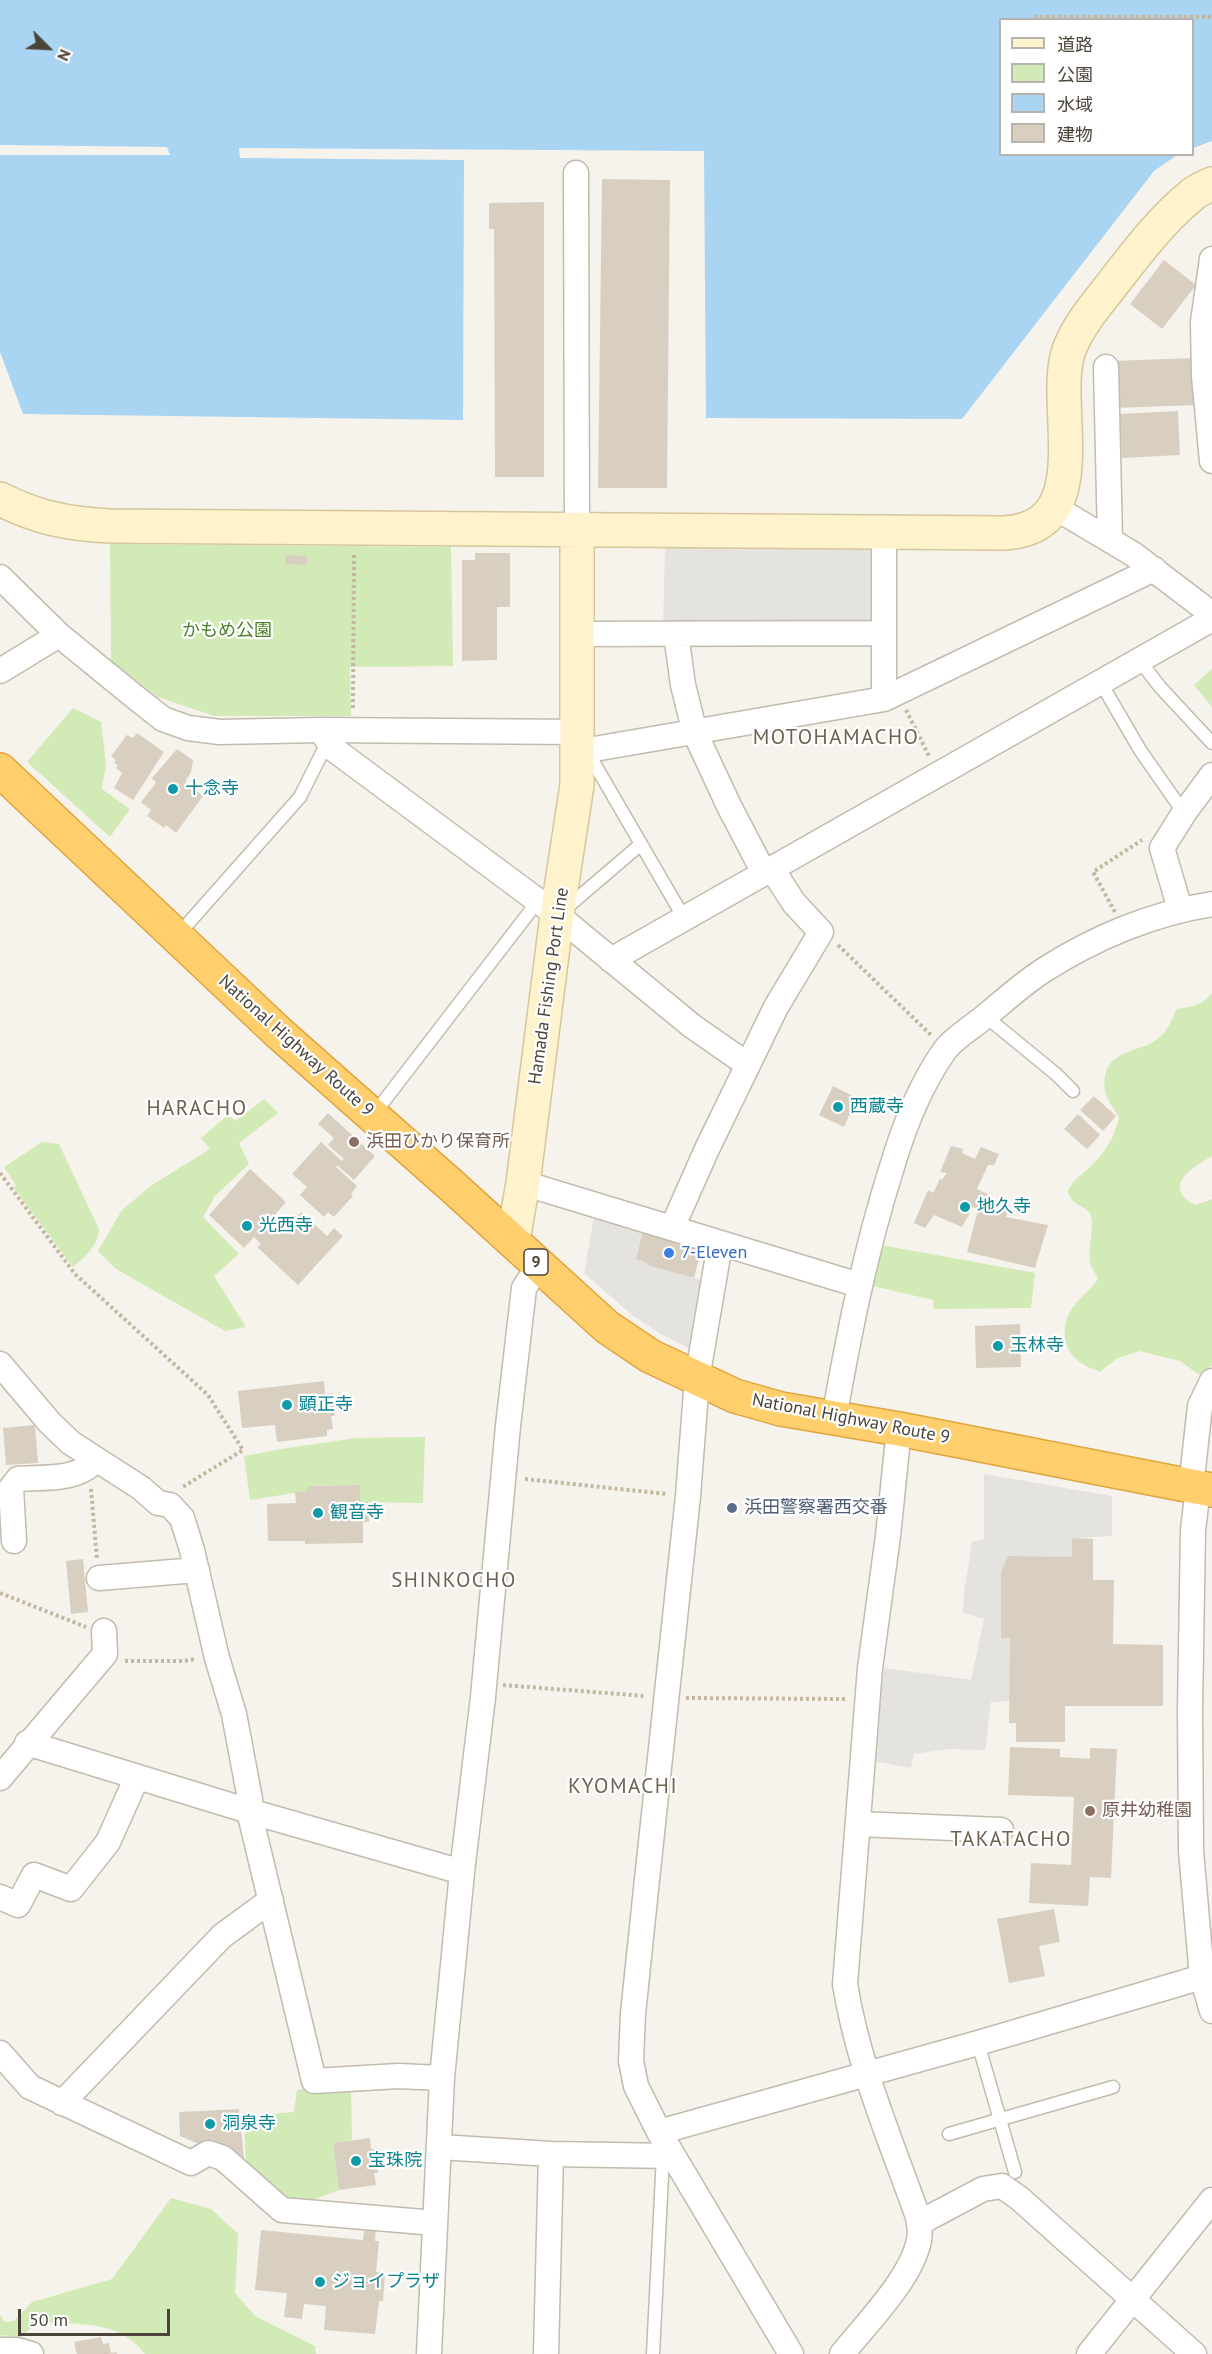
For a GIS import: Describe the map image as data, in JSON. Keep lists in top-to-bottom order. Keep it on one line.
{"streets":{"highway":["National Highway Route 9","9"],"street":["Hamada Fishing Port Line"]},"crossings":[["Hamada Fishing Port Line","National Highway Route 9"]],"districts":["MOTOHAMACHO","HARACHO","SHINKOCHO","KYOMACHI","TAKATACHO"],"parks":["かもめ公園"],"places":["十念寺","西蔵寺","浜田ひかり保育所","地久寺","光西寺","7-Eleven","玉林寺","顕正寺","浜田警察署西交番","観音寺","原井幼稚園","洞泉寺","宝珠院","ジョイプラザ"],"legend":["道路","公園","水域","建物"],"scale_bar":"50 m","north":"bottom right"}
